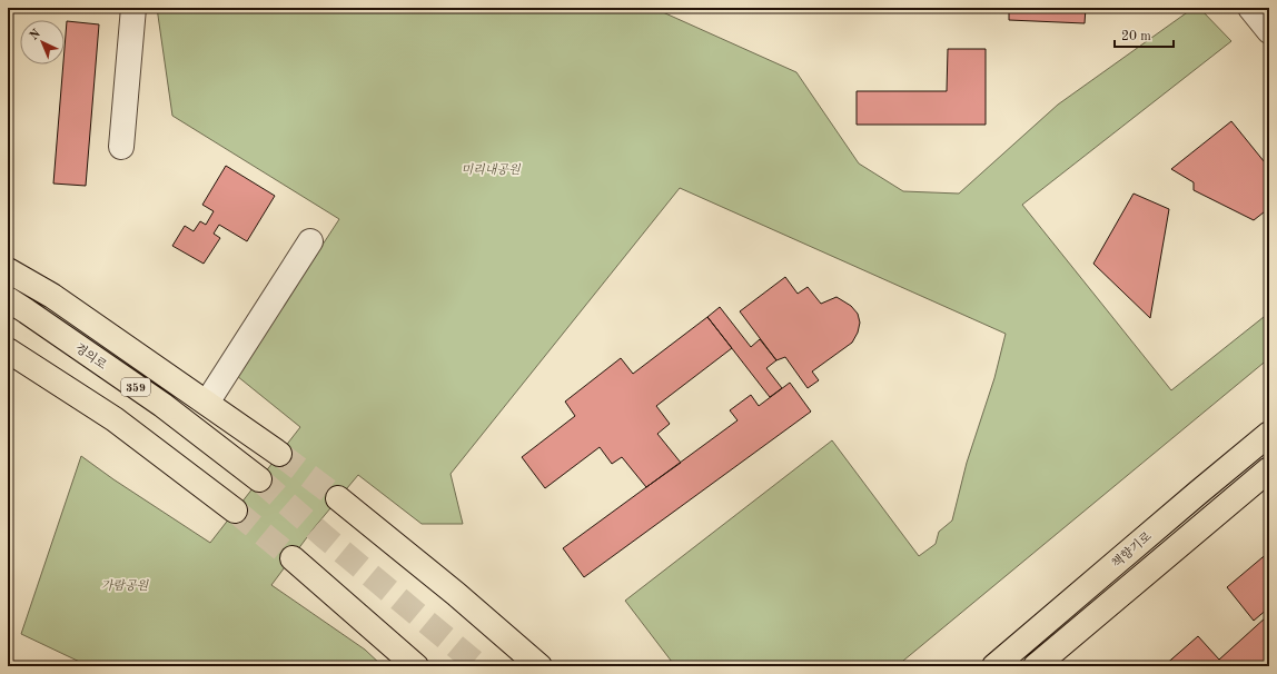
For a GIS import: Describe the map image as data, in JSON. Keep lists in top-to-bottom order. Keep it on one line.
{"streets":{"main road":["경의로","359","책향기로"]},"parks":["미리내공원","가람공원"],"scale_bar":"20 m","north":"top left"}
